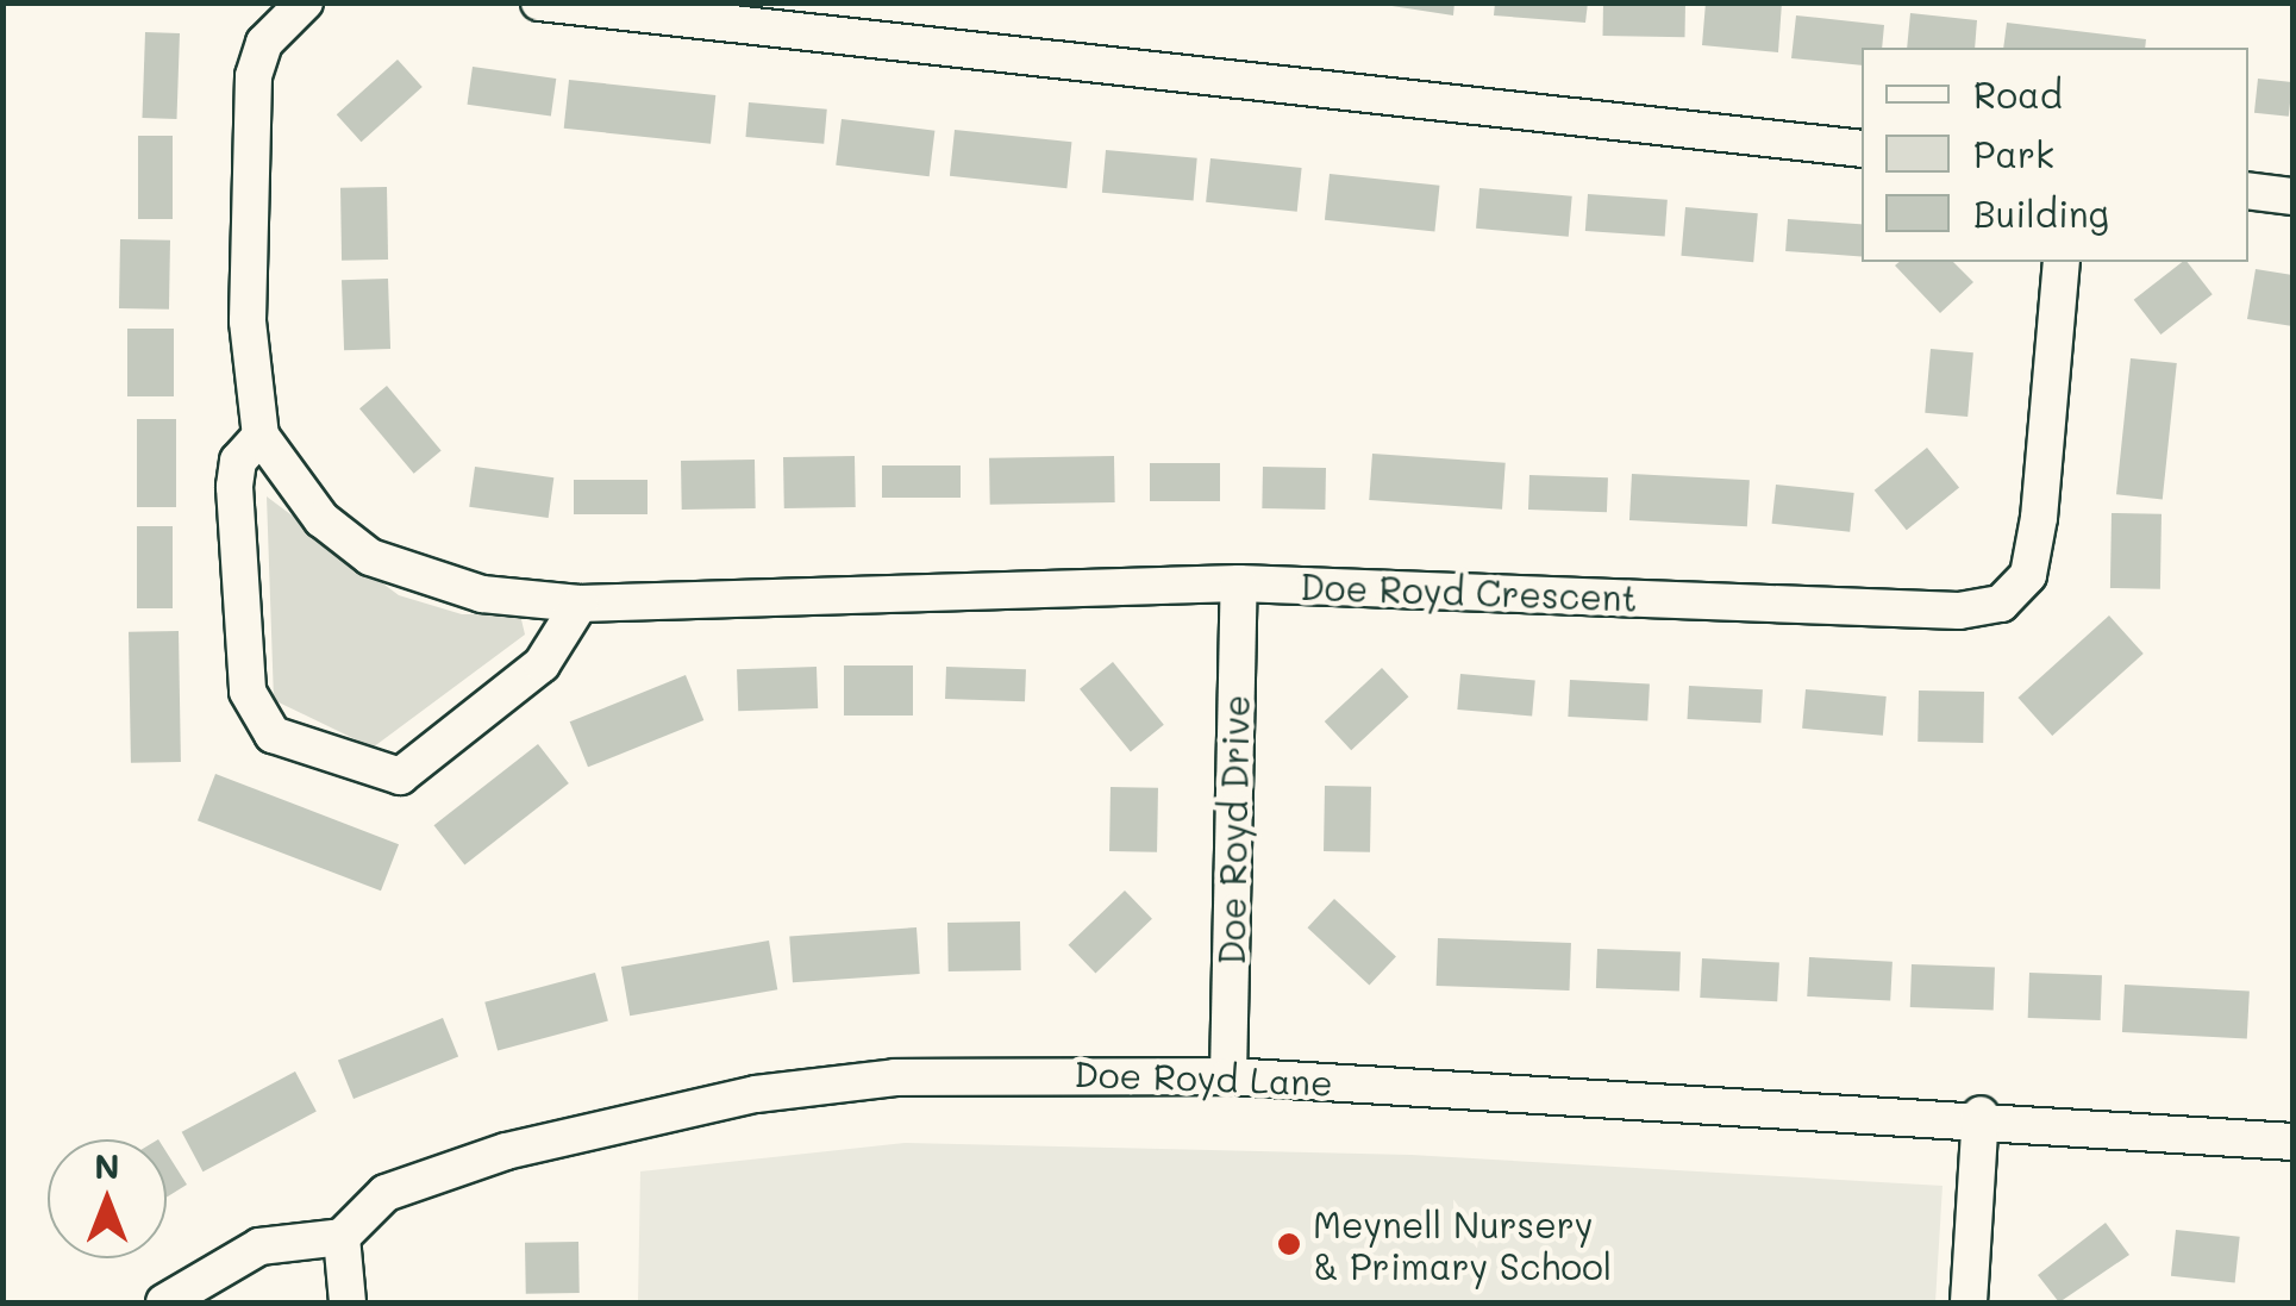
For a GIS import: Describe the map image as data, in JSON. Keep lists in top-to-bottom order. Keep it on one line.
{"streets":{"street":["Doe Royd Crescent","Doe Royd Drive","Doe Royd Lane"]},"crossings":[["Doe Royd Crescent","Doe Royd Drive"],["Doe Royd Drive","Doe Royd Lane"]],"places":["Meynell Nursery & Primary School"],"legend":["Road","Park","Building"],"north":"top"}
